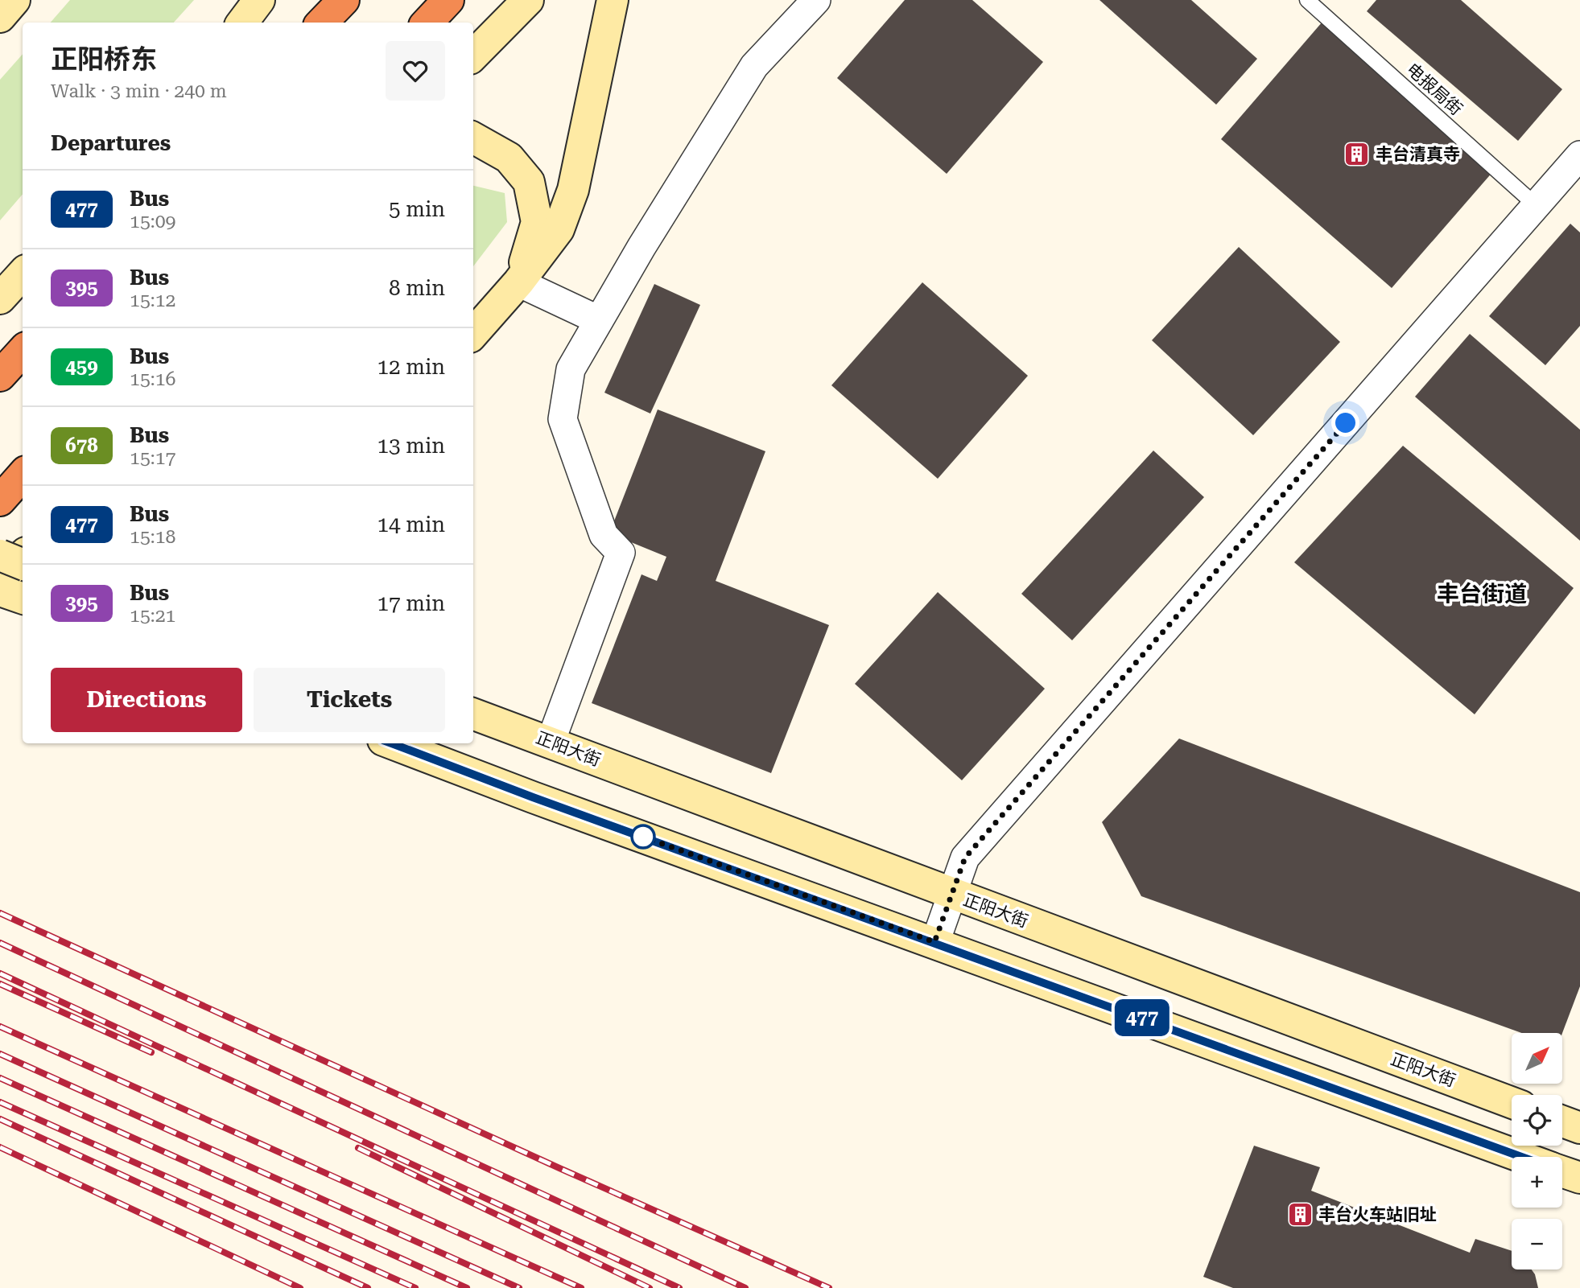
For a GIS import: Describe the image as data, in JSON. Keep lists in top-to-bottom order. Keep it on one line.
{"streets":{"main road":["正阳大街"],"lane":["电报局街"]},"districts":["丰台街道"],"places":{"building":["丰台清真寺","丰台火车站旧址"]},"lines":["bus line 477"],"north":"top right","page":{"on_map":"477","heading":[["正阳桥东","Walk · 3 min · 240 m"],"Departures"],"list":[{"mark":"477","name":"Bus","note":"15:09","value":"5 min"},{"mark":"395","name":"Bus","note":"15:12","value":"8 min"},{"mark":"459","name":"Bus","note":"15:16","value":"12 min"},{"mark":"678","name":"Bus","note":"15:17","value":"13 min"},{"mark":"477","name":"Bus","note":"15:18","value":"14 min"},{"mark":"395","name":"Bus","note":"15:21","value":"17 min"}],"buttons":["Directions","Tickets"],"map_buttons":["+","−"]}}
